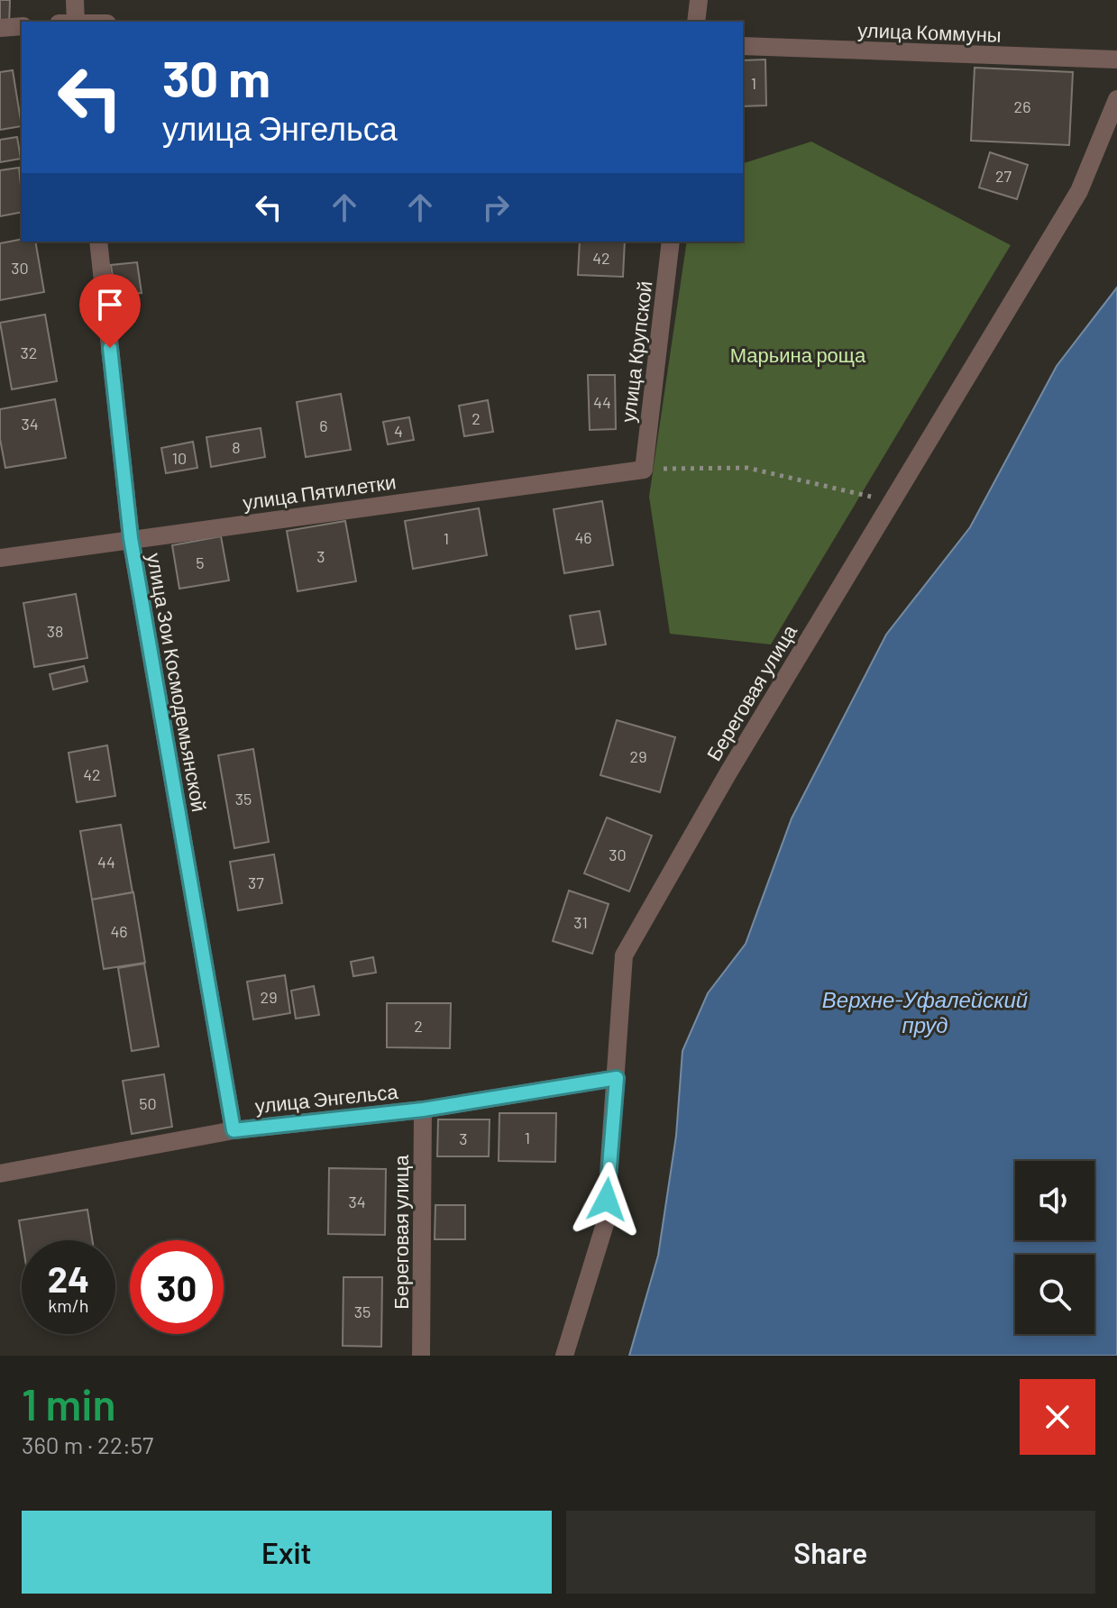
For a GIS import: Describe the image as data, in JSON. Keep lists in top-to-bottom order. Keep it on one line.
{"streets":{"street":["улица Коммуны","улица Крупской","улица Пятилетки","улица Зои Космодемьянской","Береговая улица","улица Энгельса"]},"crossings":[["улица Крупской","улица Пятилетки"],["улица Пятилетки","улица Зои Космодемьянской"],["улица Зои Космодемьянской","улица Энгельса"],["Береговая улица","улица Энгельса"]],"water":["Верхне-Уфалейский пруд"],"parks":["Марьина роща"],"house_numbers":["1","26","27","42","30","32","44","2","34","6","4","8","10","46","1","3","5","38","29","42","35","30","44","37","31","46","29","2","50","1","3","34","35"],"page":{"turn":["30 m","улица Энгельса"],"speed":"24 km/h","limit":"30","heading":["1 min","360 m · 22:57"],"buttons":["Exit","Share"]}}
